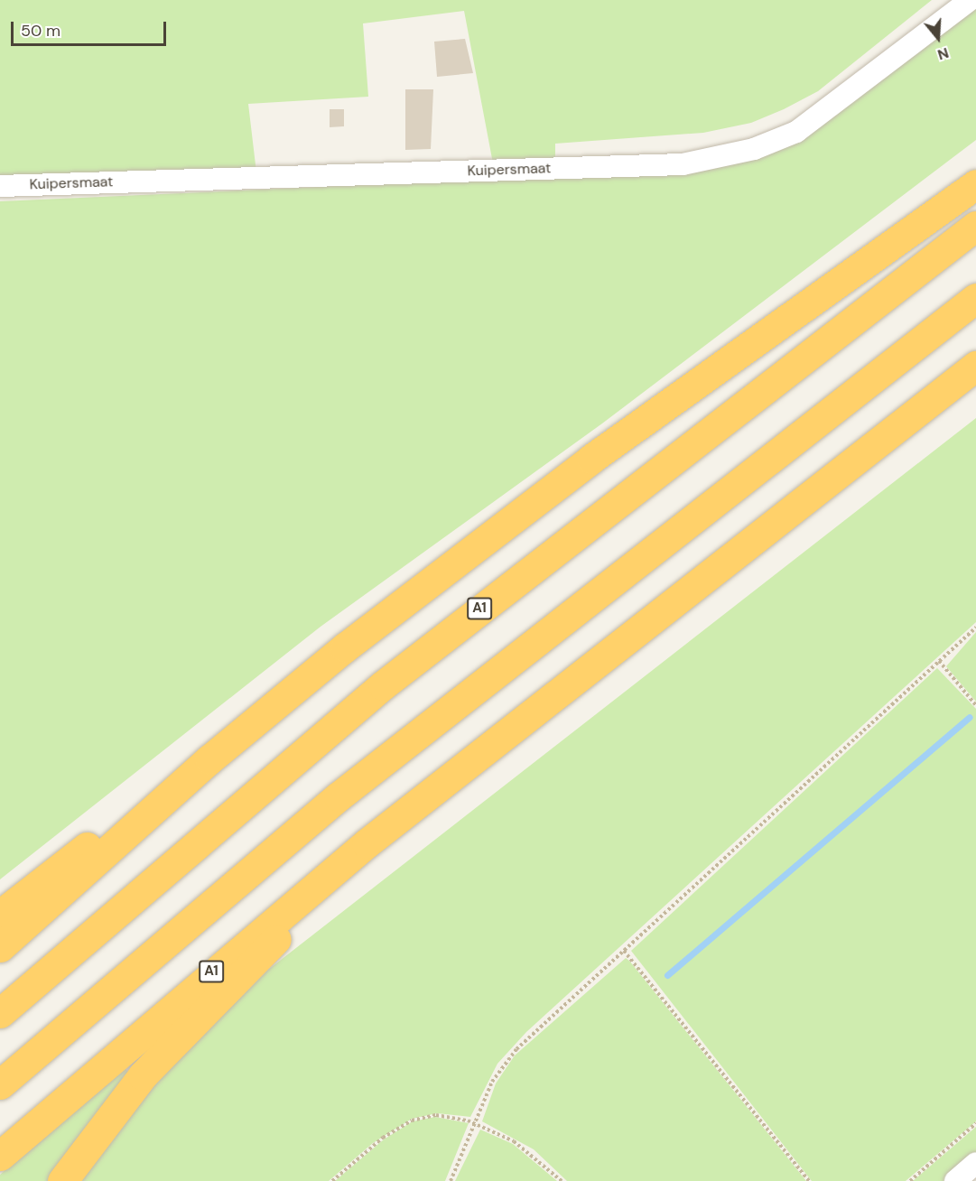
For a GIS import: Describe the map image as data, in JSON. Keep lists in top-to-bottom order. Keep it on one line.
{"streets":{"highway":["A1"],"street":["Kuipersmaat"]},"scale_bar":"50 m","north":"bottom"}
